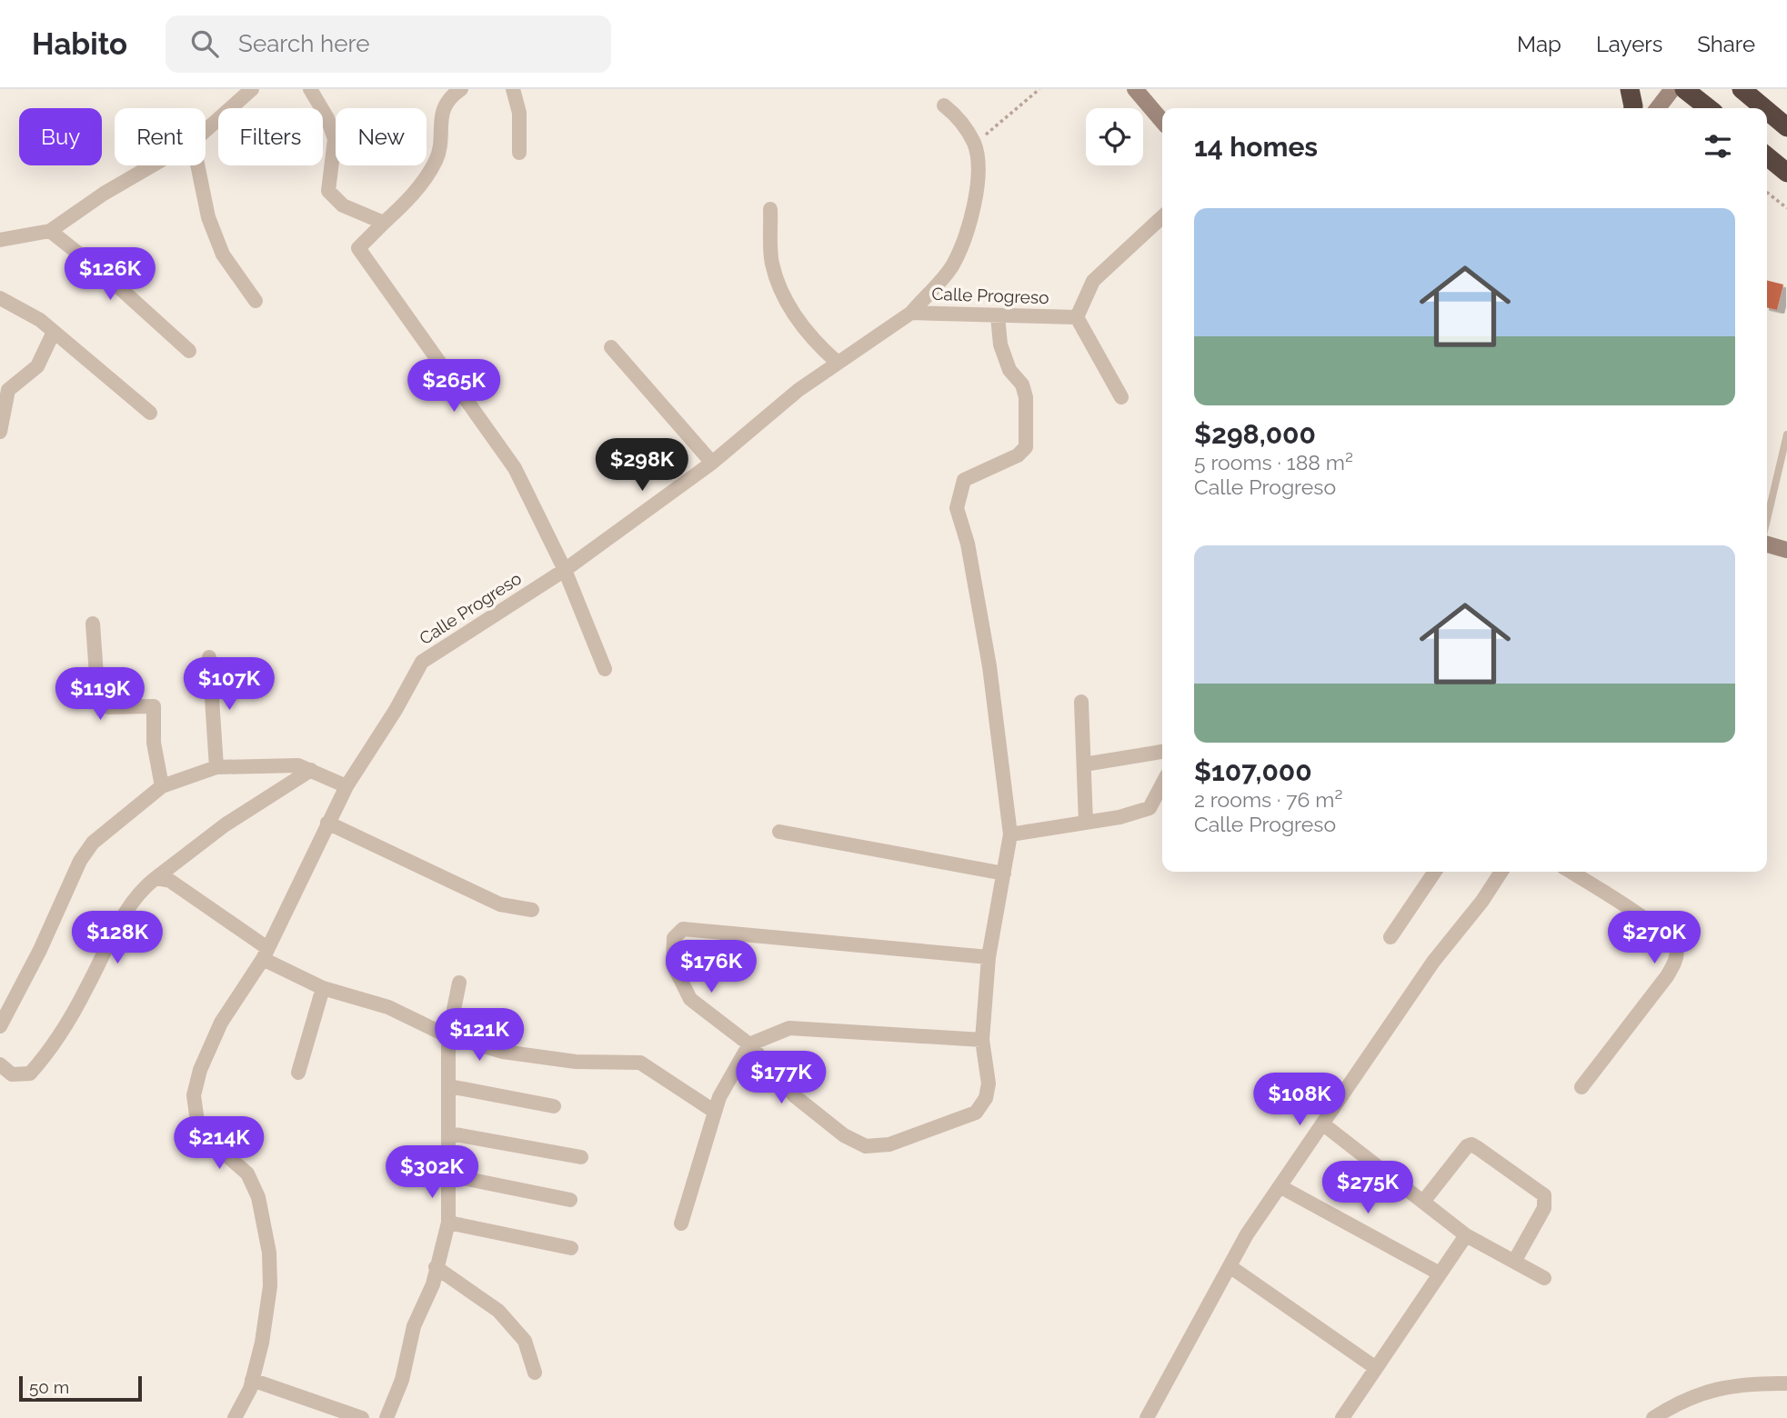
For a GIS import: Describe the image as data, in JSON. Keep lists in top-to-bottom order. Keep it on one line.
{"streets":{"street":["Calle Progreso"]},"scale_bar":"50 m","page":{"header":"Habito","search":"Search here","nav":["Map","Layers","Share"],"chip":["Buy","Rent","Filters","New"],"heading":"14 homes","list":[{"name":"$298,000","note":"5 rooms · 188 m² · Calle Progreso"},{"name":"$107,000","note":"2 rooms · 76 m² · Calle Progreso"}],"price":["$126K","$265K","$298K","$107K","$119K","$128K","$270K","$176K","$121K","$177K","$108K","$214K","$302K","$275K"],"scale":"50 m"}}
